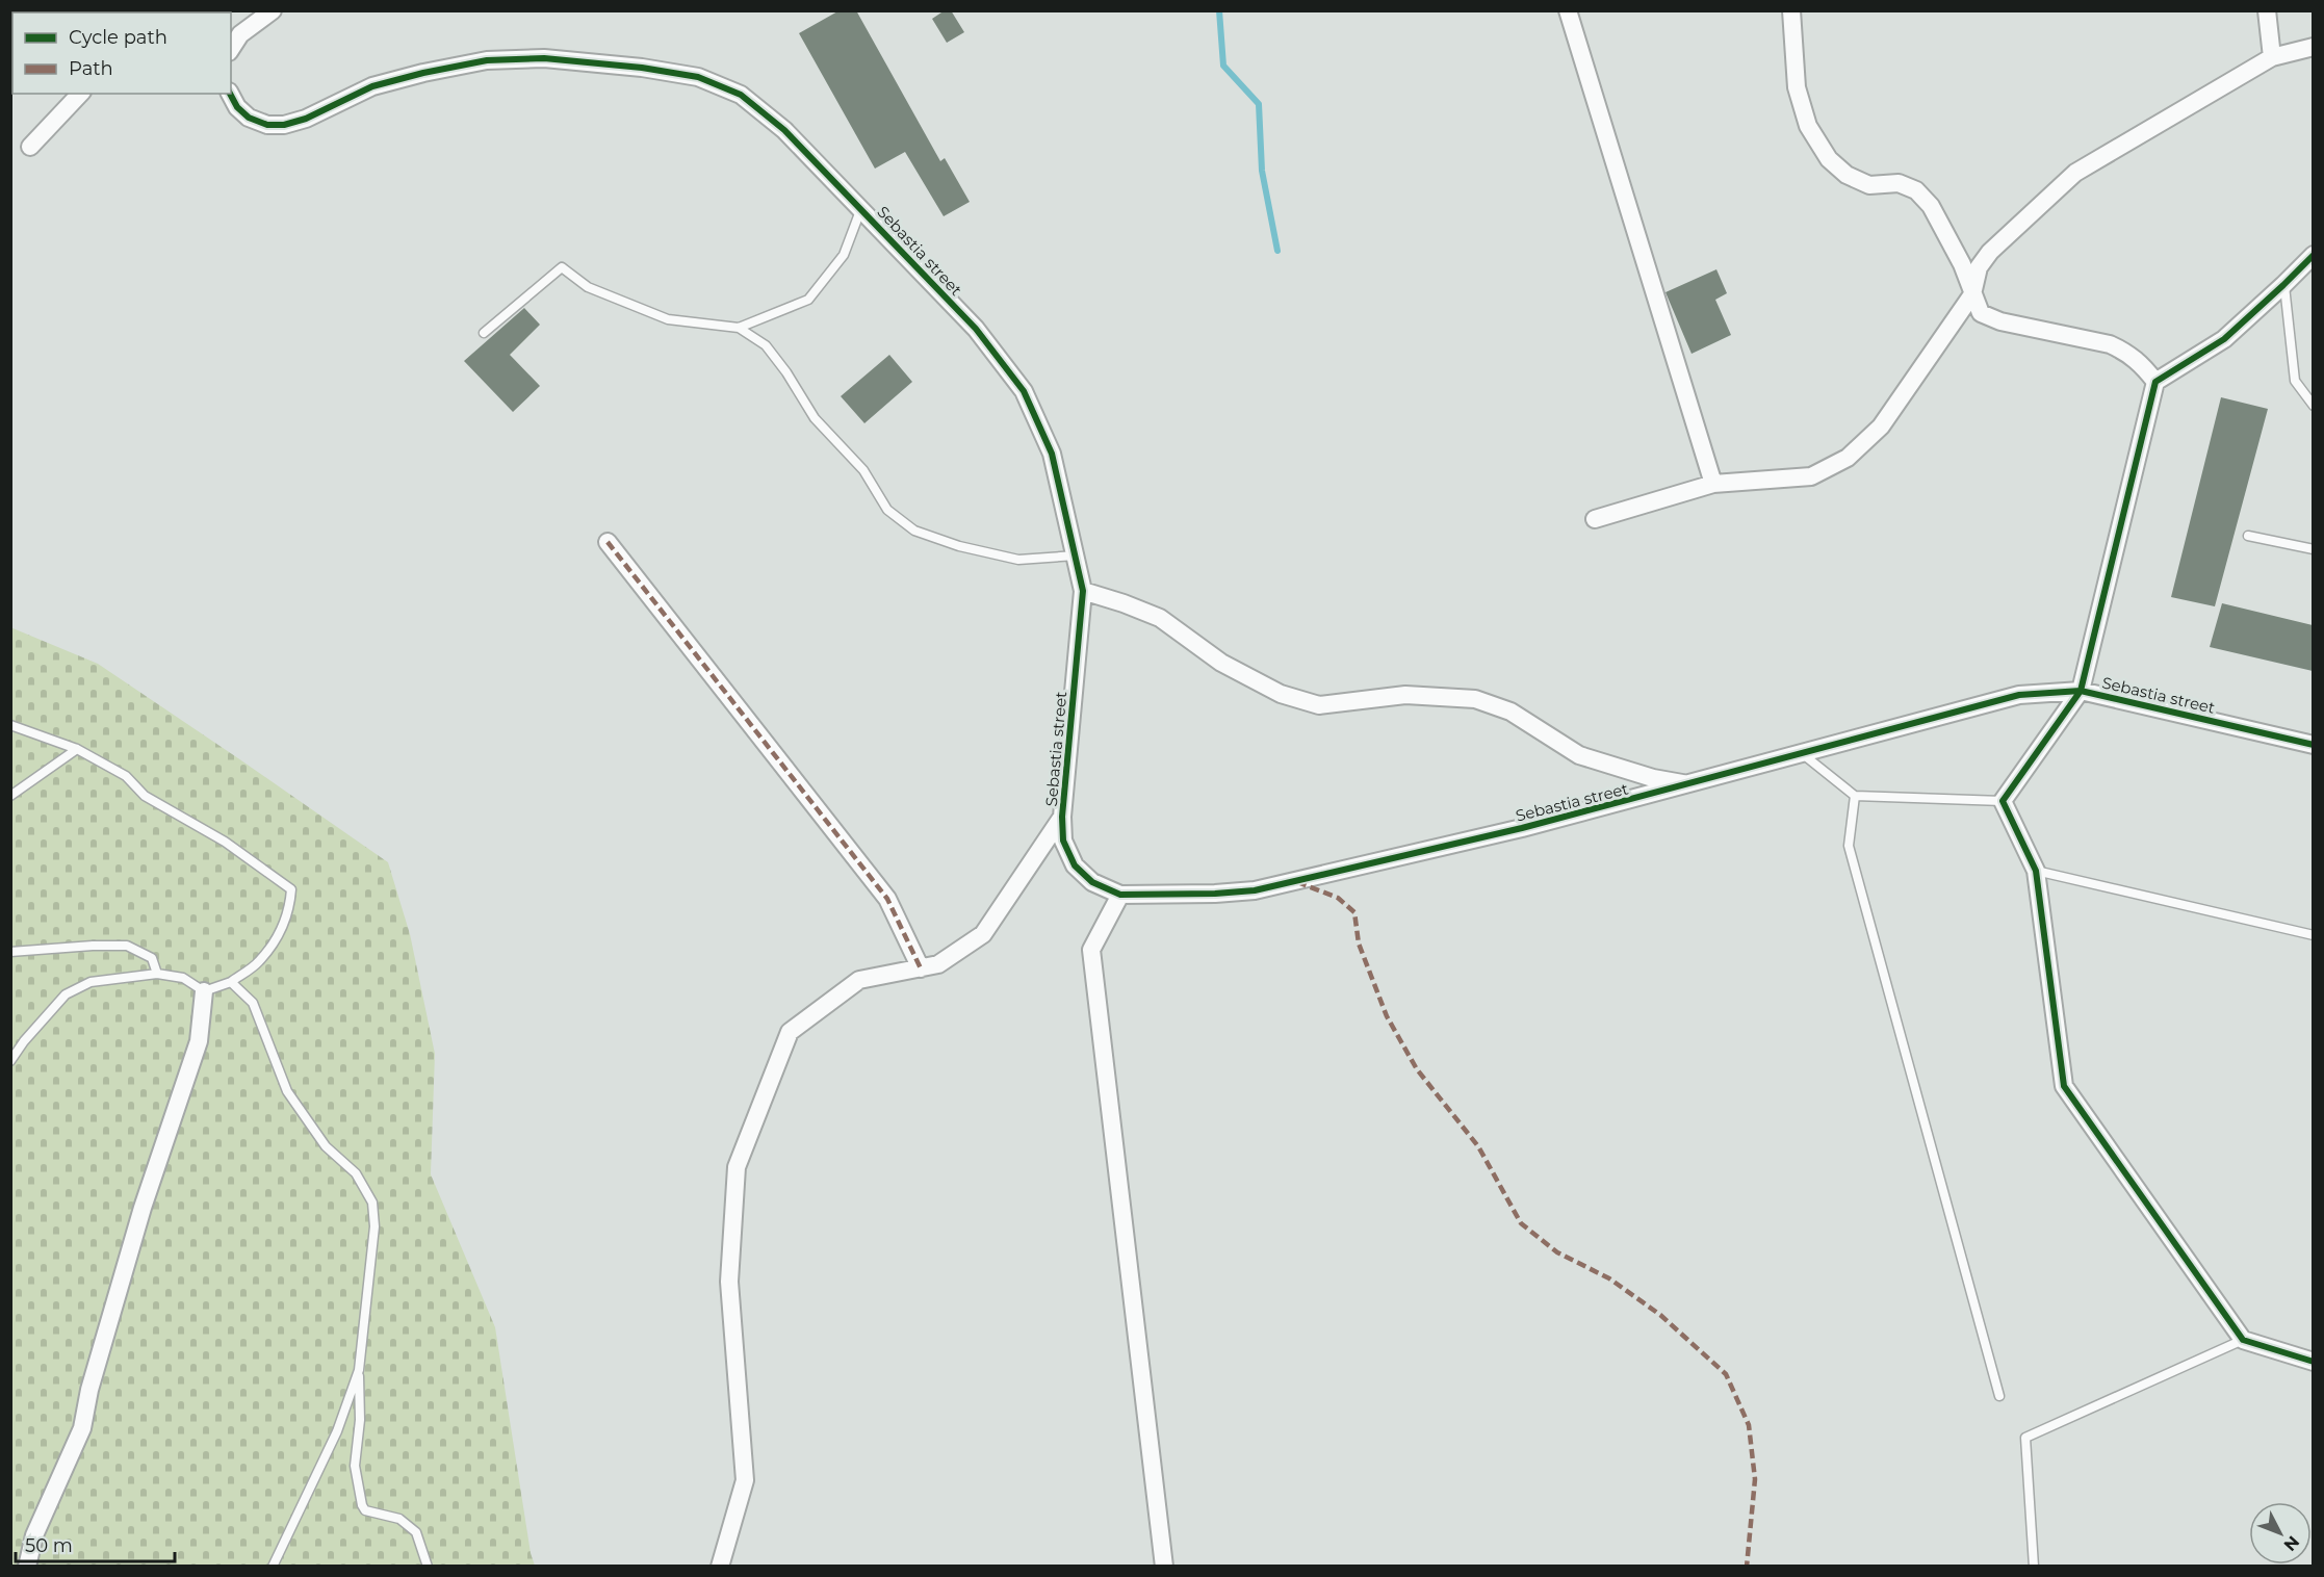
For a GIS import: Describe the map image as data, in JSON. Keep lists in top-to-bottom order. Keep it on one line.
{"streets":{"street":["Sebastia street"]},"legend":["Cycle path","Path"],"scale_bar":"50 m","north":"bottom right"}
